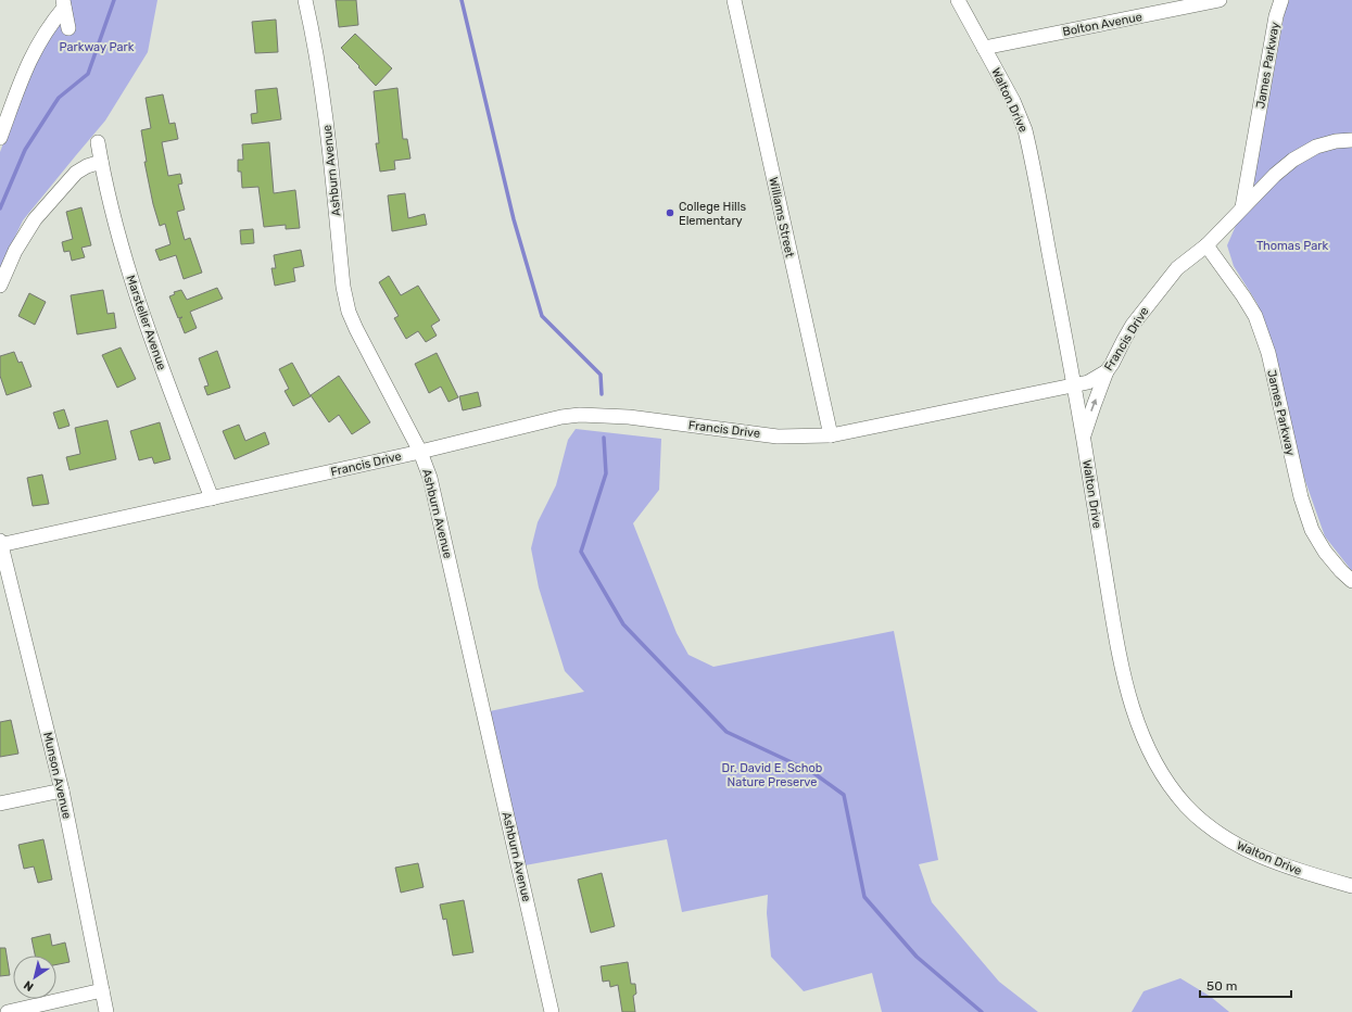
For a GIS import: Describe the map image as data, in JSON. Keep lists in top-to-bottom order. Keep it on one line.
{"streets":{"street":["Bolton Avenue","James Parkway","Walton Drive","Ashburn Avenue","Williams Street","Marsteller Avenue","Francis Drive","Munson Avenue"]},"crossings":[["Bolton Avenue","Walton Drive"],["James Parkway","Francis Drive"],["Walton Drive","Francis Drive"],["Ashburn Avenue","Francis Drive"],["Williams Street","Francis Drive"],["Marsteller Avenue","Francis Drive"],["Francis Drive","Munson Avenue"]],"parks":["Parkway Park","Thomas Park","Dr. David E. Schob Nature Preserve"],"places":["College Hills Elementary"],"scale_bar":"50 m","north":"bottom left"}
